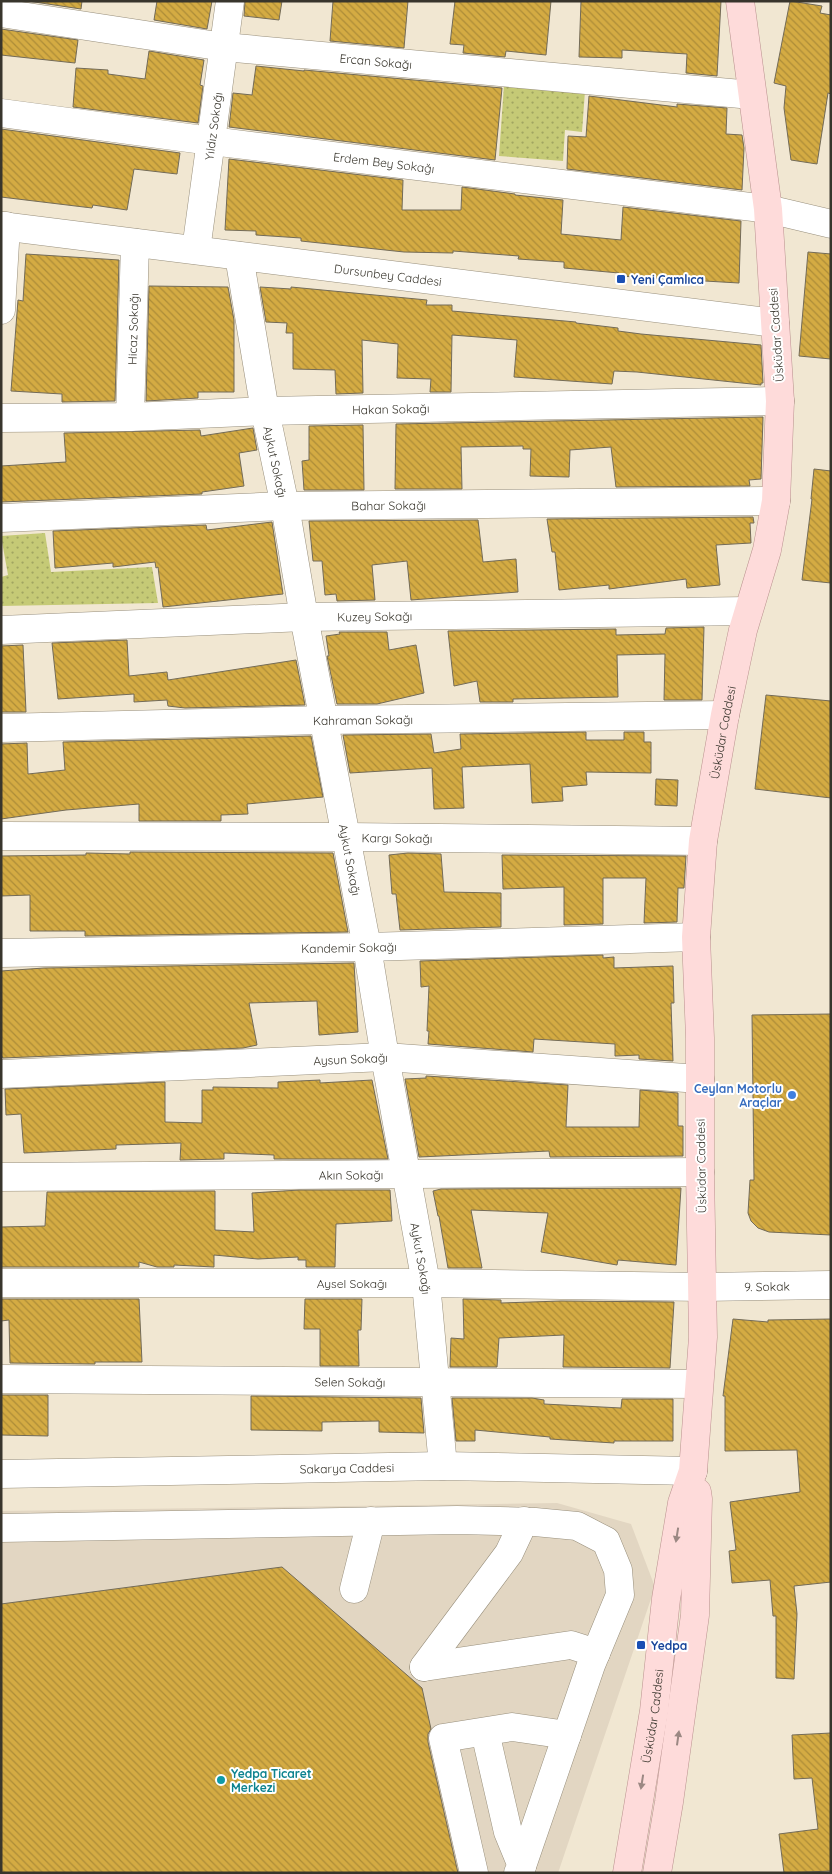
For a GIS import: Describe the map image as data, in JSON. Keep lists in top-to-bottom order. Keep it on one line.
{"streets":{"main road":["Üsküdar Caddesi"],"street":["Ercan Sokağı","Yıldız Sokağı","Erdem Bey Sokağı","Dursunbey Caddesi","Hicaz Sokağı","Hakan Sokağı","Aykut Sokağı","Bahar Sokağı","Kuzey Sokağı","Kahraman Sokağı","Kargı Sokağı","Kandemir Sokağı","Aysun Sokağı","Akın Sokağı","Aysel Sokağı","9. Sokak","Selen Sokağı","Sakarya Caddesi"]},"crossings":[["Ercan Sokağı","Yıldız Sokağı"],["Ercan Sokağı","Üsküdar Caddesi"],["Yıldız Sokağı","Erdem Bey Sokağı"],["Yıldız Sokağı","Dursunbey Caddesi"],["Erdem Bey Sokağı","Üsküdar Caddesi"],["Dursunbey Caddesi","Hicaz Sokağı"],["Dursunbey Caddesi","Üsküdar Caddesi"],["Dursunbey Caddesi","Aykut Sokağı"],["Hicaz Sokağı","Hakan Sokağı"],["Üsküdar Caddesi","Hakan Sokağı"],["Üsküdar Caddesi","Bahar Sokağı"],["Üsküdar Caddesi","Kuzey Sokağı"],["Üsküdar Caddesi","Kahraman Sokağı"],["Üsküdar Caddesi","Kargı Sokağı"],["Üsküdar Caddesi","Kandemir Sokağı"],["Üsküdar Caddesi","Aysun Sokağı"],["Üsküdar Caddesi","Akın Sokağı"],["Üsküdar Caddesi","Aysel Sokağı"],["Üsküdar Caddesi","9. Sokak"],["Üsküdar Caddesi","Selen Sokağı"],["Üsküdar Caddesi","Sakarya Caddesi"],["Hakan Sokağı","Aykut Sokağı"],["Aykut Sokağı","Bahar Sokağı"],["Aykut Sokağı","Kuzey Sokağı"],["Aykut Sokağı","Kahraman Sokağı"],["Aykut Sokağı","Kargı Sokağı"],["Aykut Sokağı","Kandemir Sokağı"],["Aykut Sokağı","Aysun Sokağı"],["Aykut Sokağı","Akın Sokağı"],["Aykut Sokağı","Aysel Sokağı"],["Aykut Sokağı","Selen Sokağı"],["Aykut Sokağı","Sakarya Caddesi"],["Aysel Sokağı","9. Sokak"]],"places":{"transit":["Yeni Çamlıca","Yedpa"],"other":["Ceylan Motorlu Araçlar","Yedpa Ticaret Merkezi"]}}
